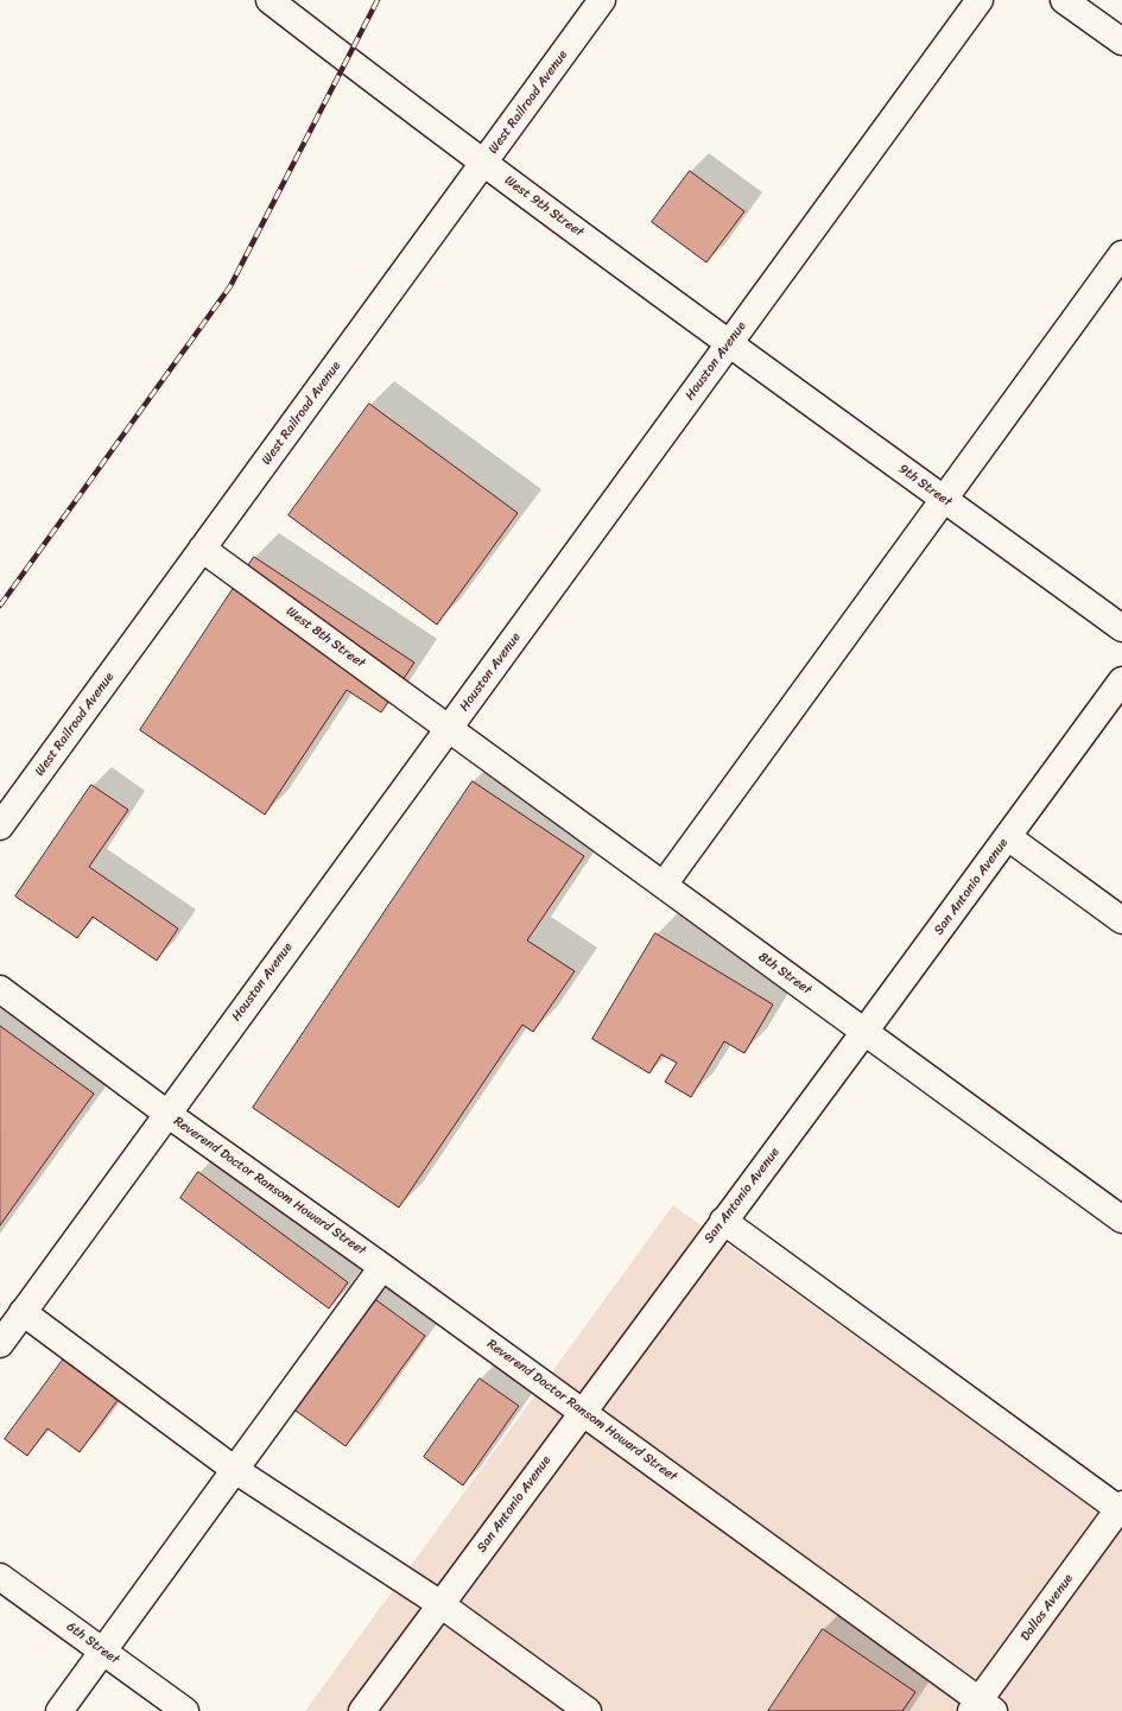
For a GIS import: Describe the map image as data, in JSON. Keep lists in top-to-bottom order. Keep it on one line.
{"streets":{"street":["West Railroad Avenue","West 9th Street","Houston Avenue","9th Street","West 8th Street","San Antonio Avenue","8th Street","Reverend Doctor Ransom Howard Street","Dallas Avenue","6th Street"]},"crossings":[["West Railroad Avenue","West 9th Street"],["West Railroad Avenue","West 8th Street"],["West 9th Street","Houston Avenue"],["West 9th Street","9th Street"],["Houston Avenue","9th Street"],["Houston Avenue","West 8th Street"],["Houston Avenue","8th Street"],["Houston Avenue","Reverend Doctor Ransom Howard Street"],["West 8th Street","8th Street"],["San Antonio Avenue","8th Street"],["San Antonio Avenue","Reverend Doctor Ransom Howard Street"],["Reverend Doctor Ransom Howard Street","Dallas Avenue"]]}
